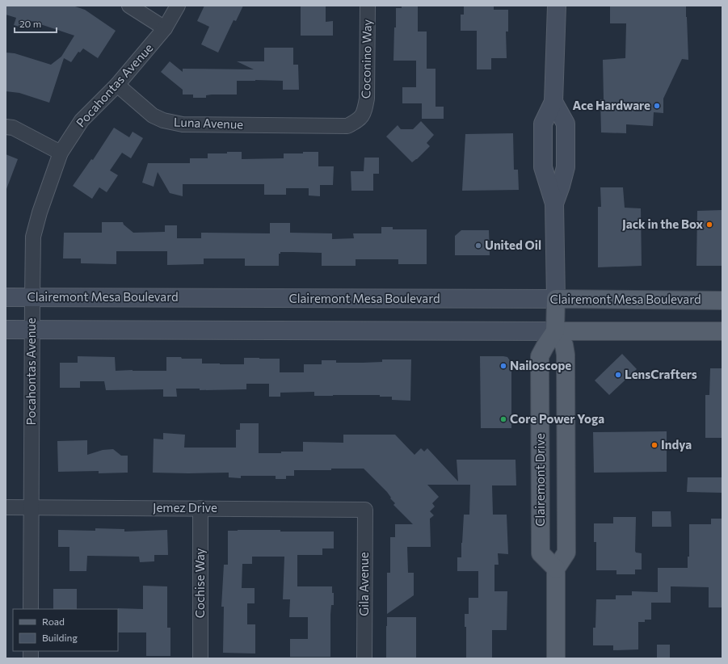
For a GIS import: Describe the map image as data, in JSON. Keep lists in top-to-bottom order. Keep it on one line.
{"streets":{"main road":["Clairemont Mesa Boulevard","Clairemont Drive"],"street":["Coconino Way","Pocahontas Avenue","Luna Avenue","Jemez Drive","Cochise Way","Gila Avenue"]},"crossings":[["Coconino Way","Luna Avenue"],["Pocahontas Avenue","Luna Avenue"],["Pocahontas Avenue","Clairemont Mesa Boulevard"],["Pocahontas Avenue","Jemez Drive"],["Jemez Drive","Cochise Way"],["Jemez Drive","Gila Avenue"]],"places":["Ace Hardware","Jack in the Box","United Oil","Nailoscope","LensCrafters","Core Power Yoga","Indya"],"legend":["Road","Building"],"scale_bar":"20 m"}
